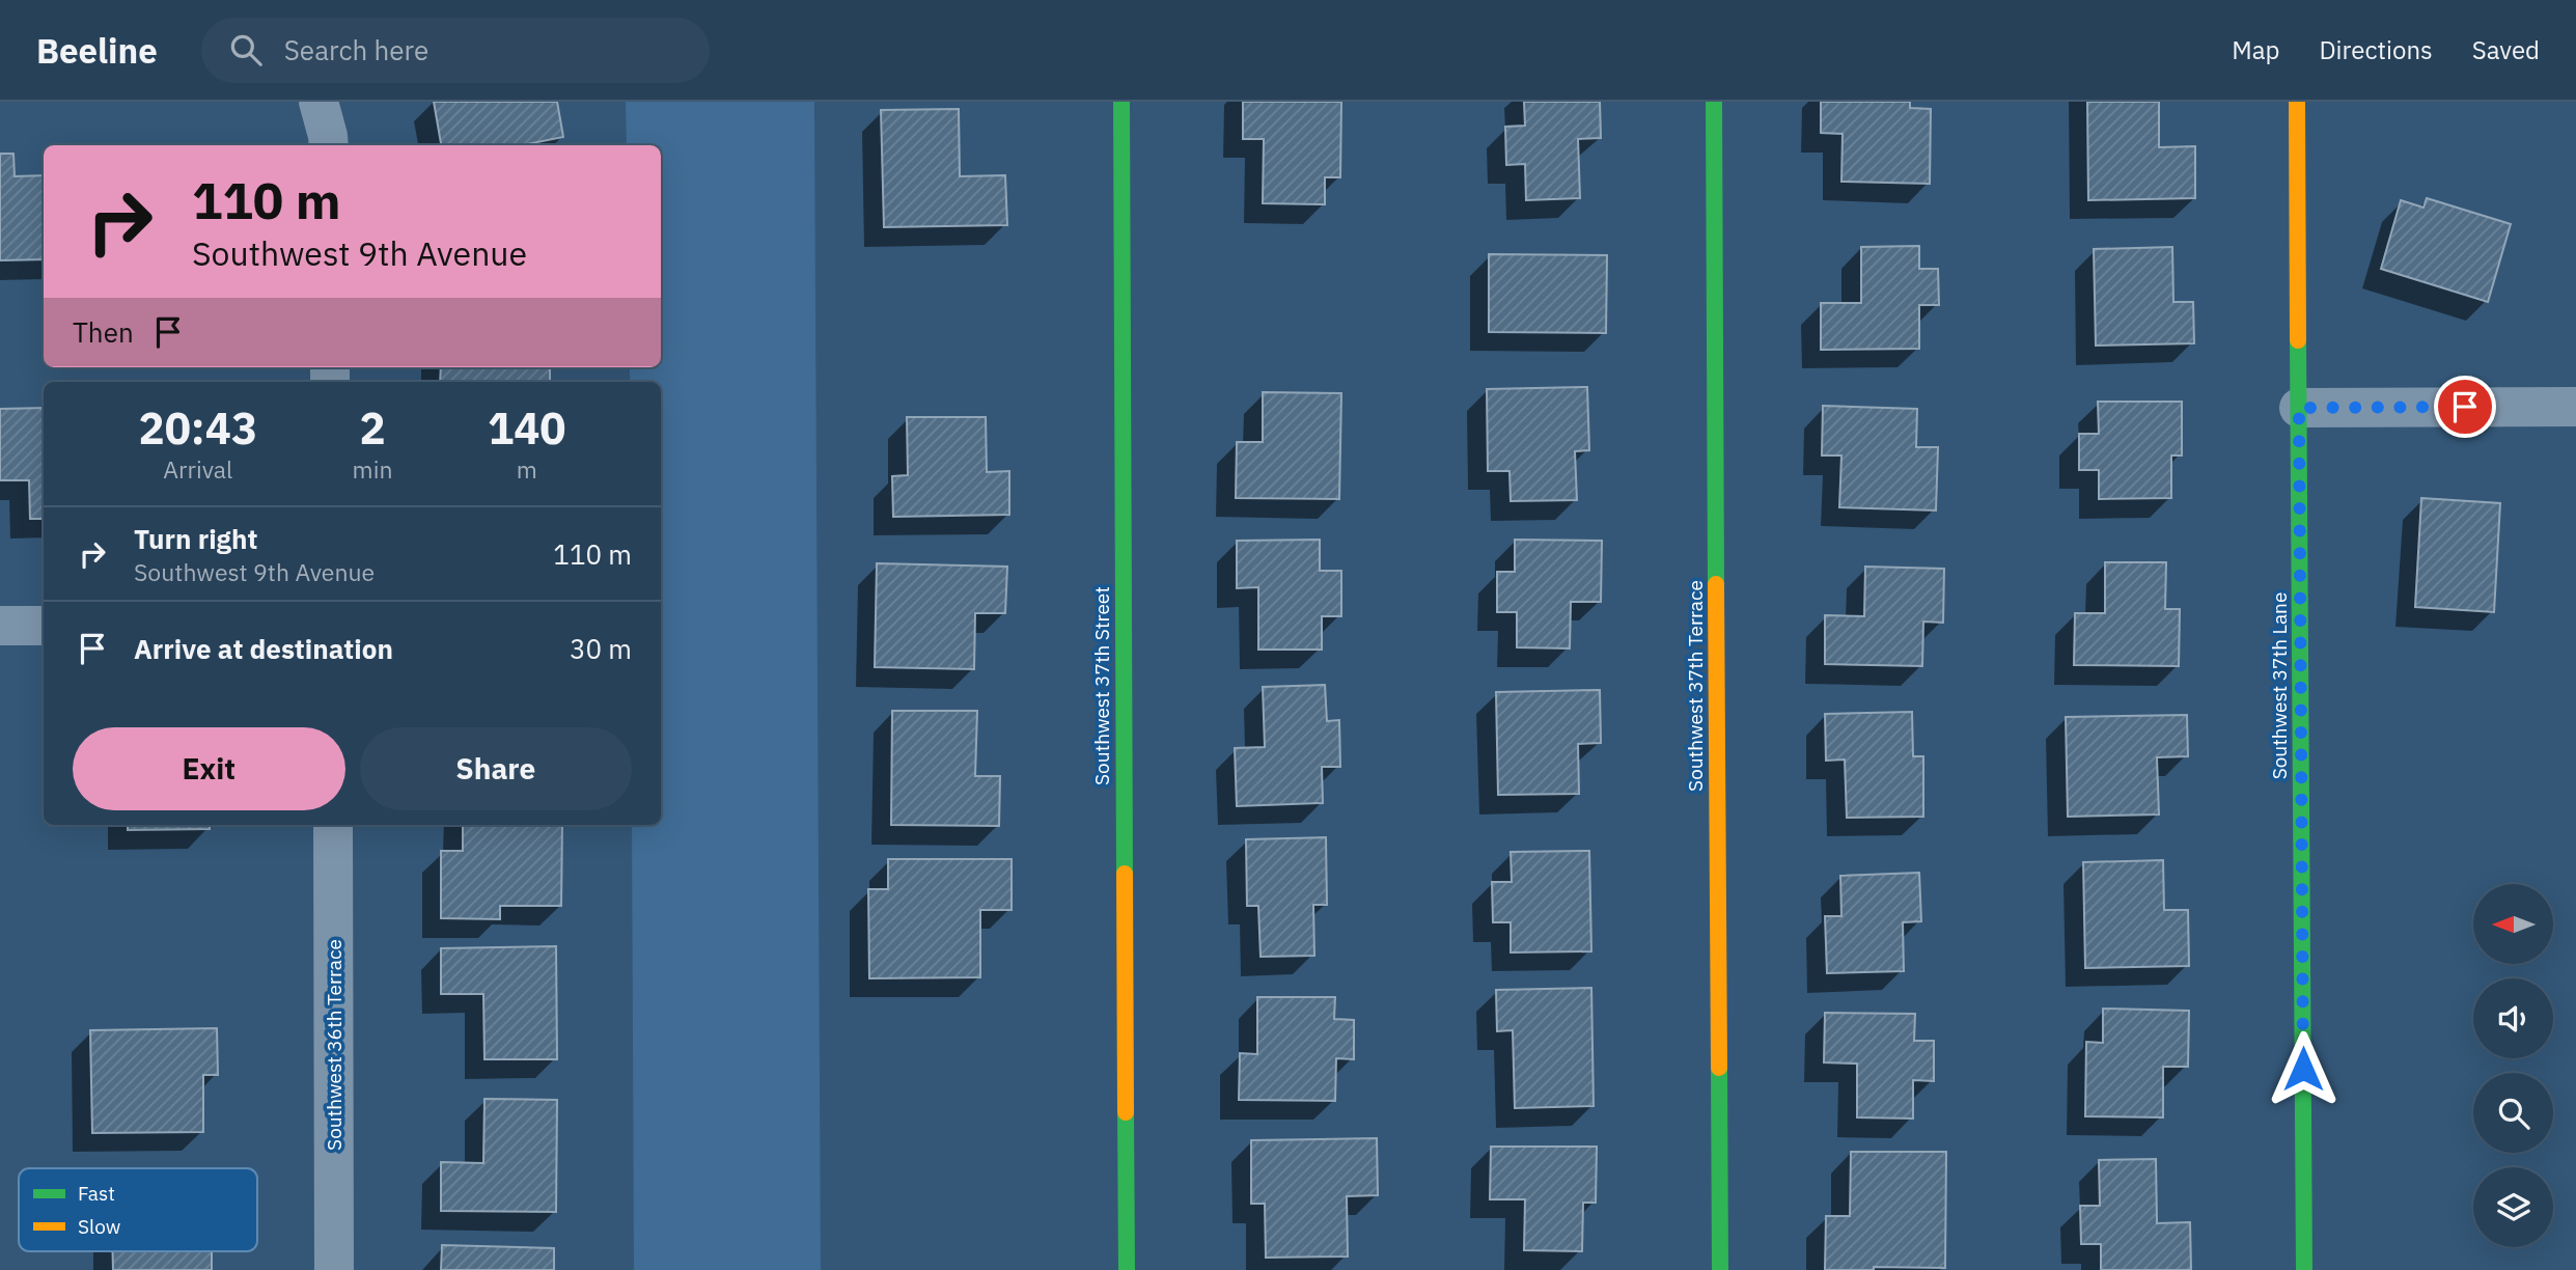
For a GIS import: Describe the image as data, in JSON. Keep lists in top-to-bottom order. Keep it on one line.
{"streets":{"street":["Southwest 37th Street","Southwest 37th Terrace","Southwest 37th Lane","Southwest 36th Terrace"]},"legend":["Fast","Slow"],"north":"left","page":{"header":"Beeline","search":"Search here","nav":["Map","Directions","Saved"],"turn":["110 m","Southwest 9th Avenue"],"then":"Then","eta":["20:43","Arrival","2","min","140","m"],"list":[{"name":"Turn right","note":"Southwest 9th Avenue","value":"110 m"},{"name":"Arrive at destination","value":"30 m"}],"buttons":["Exit","Share"]}}
